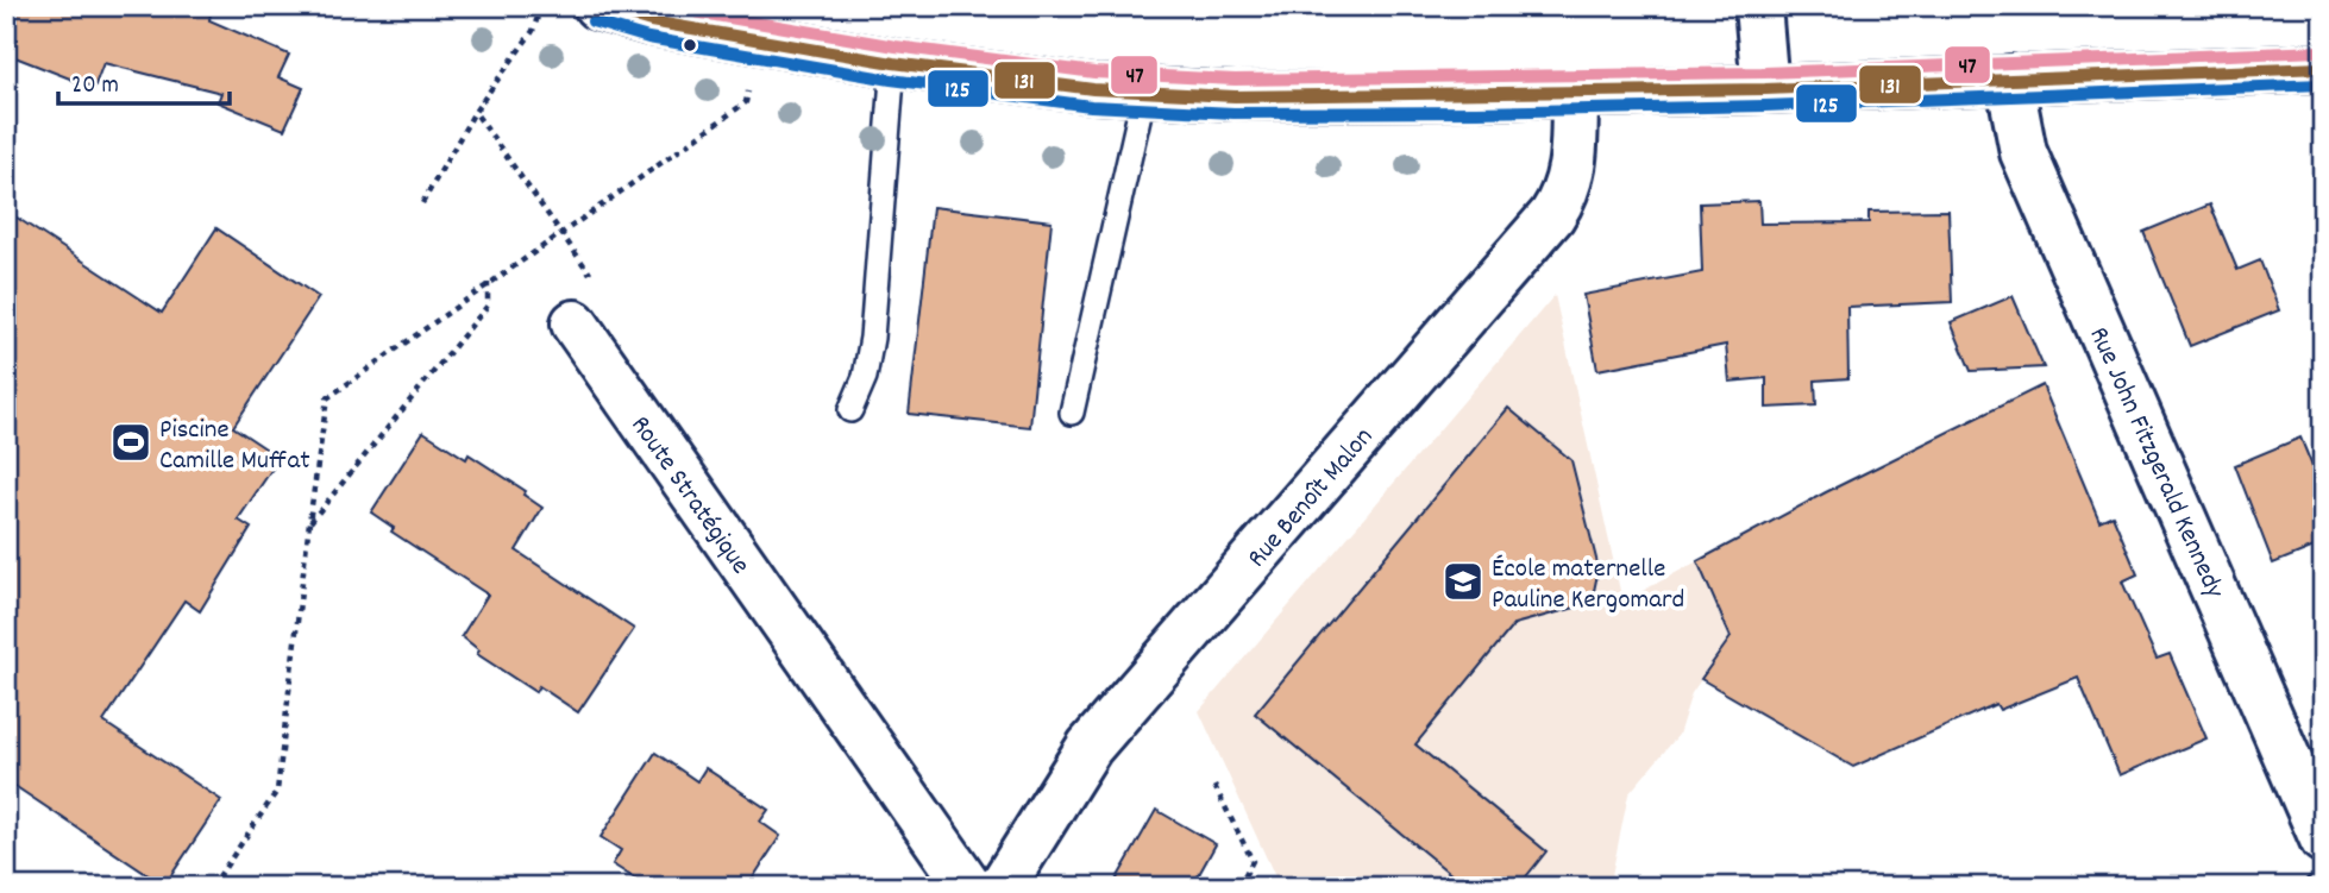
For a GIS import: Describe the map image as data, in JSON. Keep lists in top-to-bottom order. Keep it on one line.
{"streets":{"street":["Rue John Fitzgerald Kennedy","Route Stratégique","Rue Benoît Malon"]},"places":{"sports":["Piscine Camille Muffat"],"school or university":["École maternelle Pauline Kergomard"]},"lines":["transit line 131","transit line 47","transit line 125"],"scale_bar":"20 m"}
